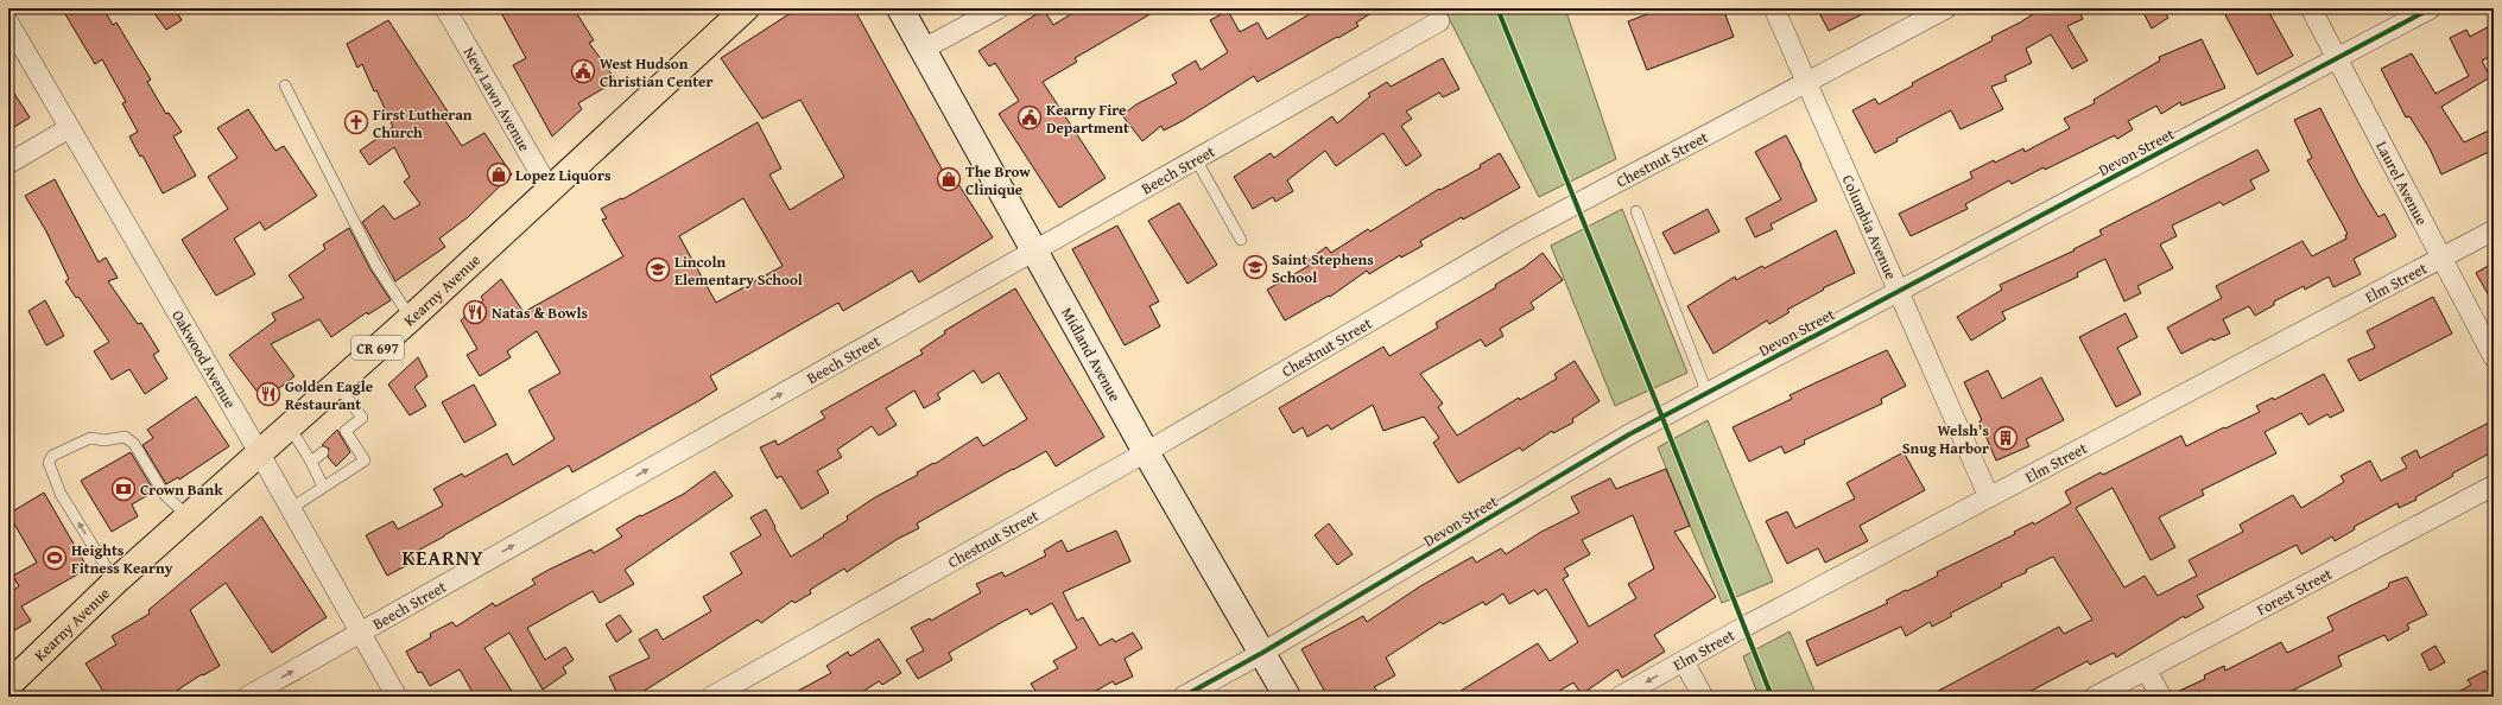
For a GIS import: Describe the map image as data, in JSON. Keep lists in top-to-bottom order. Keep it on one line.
{"streets":{"main road":["Kearny Avenue","CR 697"],"street":["New Lawn Avenue","Devon Street","Chestnut Street","Beech Street","Laurel Avenue","Columbia Avenue","Elm Street","Midland Avenue","Oakwood Avenue","Forest Street"]},"crossings":[["New Lawn Avenue","Kearny Avenue"],["Devon Street","Laurel Avenue"],["Devon Street","Columbia Avenue"],["Devon Street","Midland Avenue"],["Chestnut Street","Columbia Avenue"],["Chestnut Street","Midland Avenue"],["Beech Street","Midland Avenue"],["Beech Street","Oakwood Avenue"],["Laurel Avenue","Elm Street"],["Columbia Avenue","Elm Street"],["Kearny Avenue","Oakwood Avenue"]],"one_way":["Beech Street"],"districts":["KEARNY"],"places":{"public building":["West Hudson Christian Center","Kearny Fire Department"],"church":["First Lutheran Church"],"shop":["Lopez Liquors","The Brow Clinique"],"school or university":["Saint Stephens School","Lincoln Elementary School"],"restaurant":["Natas & Bowls","Golden Eagle Restaurant"],"building":["Welsh's Snug Harbor"],"bank":["Crown Bank"],"sports":["Heights Fitness Kearny"]}}
